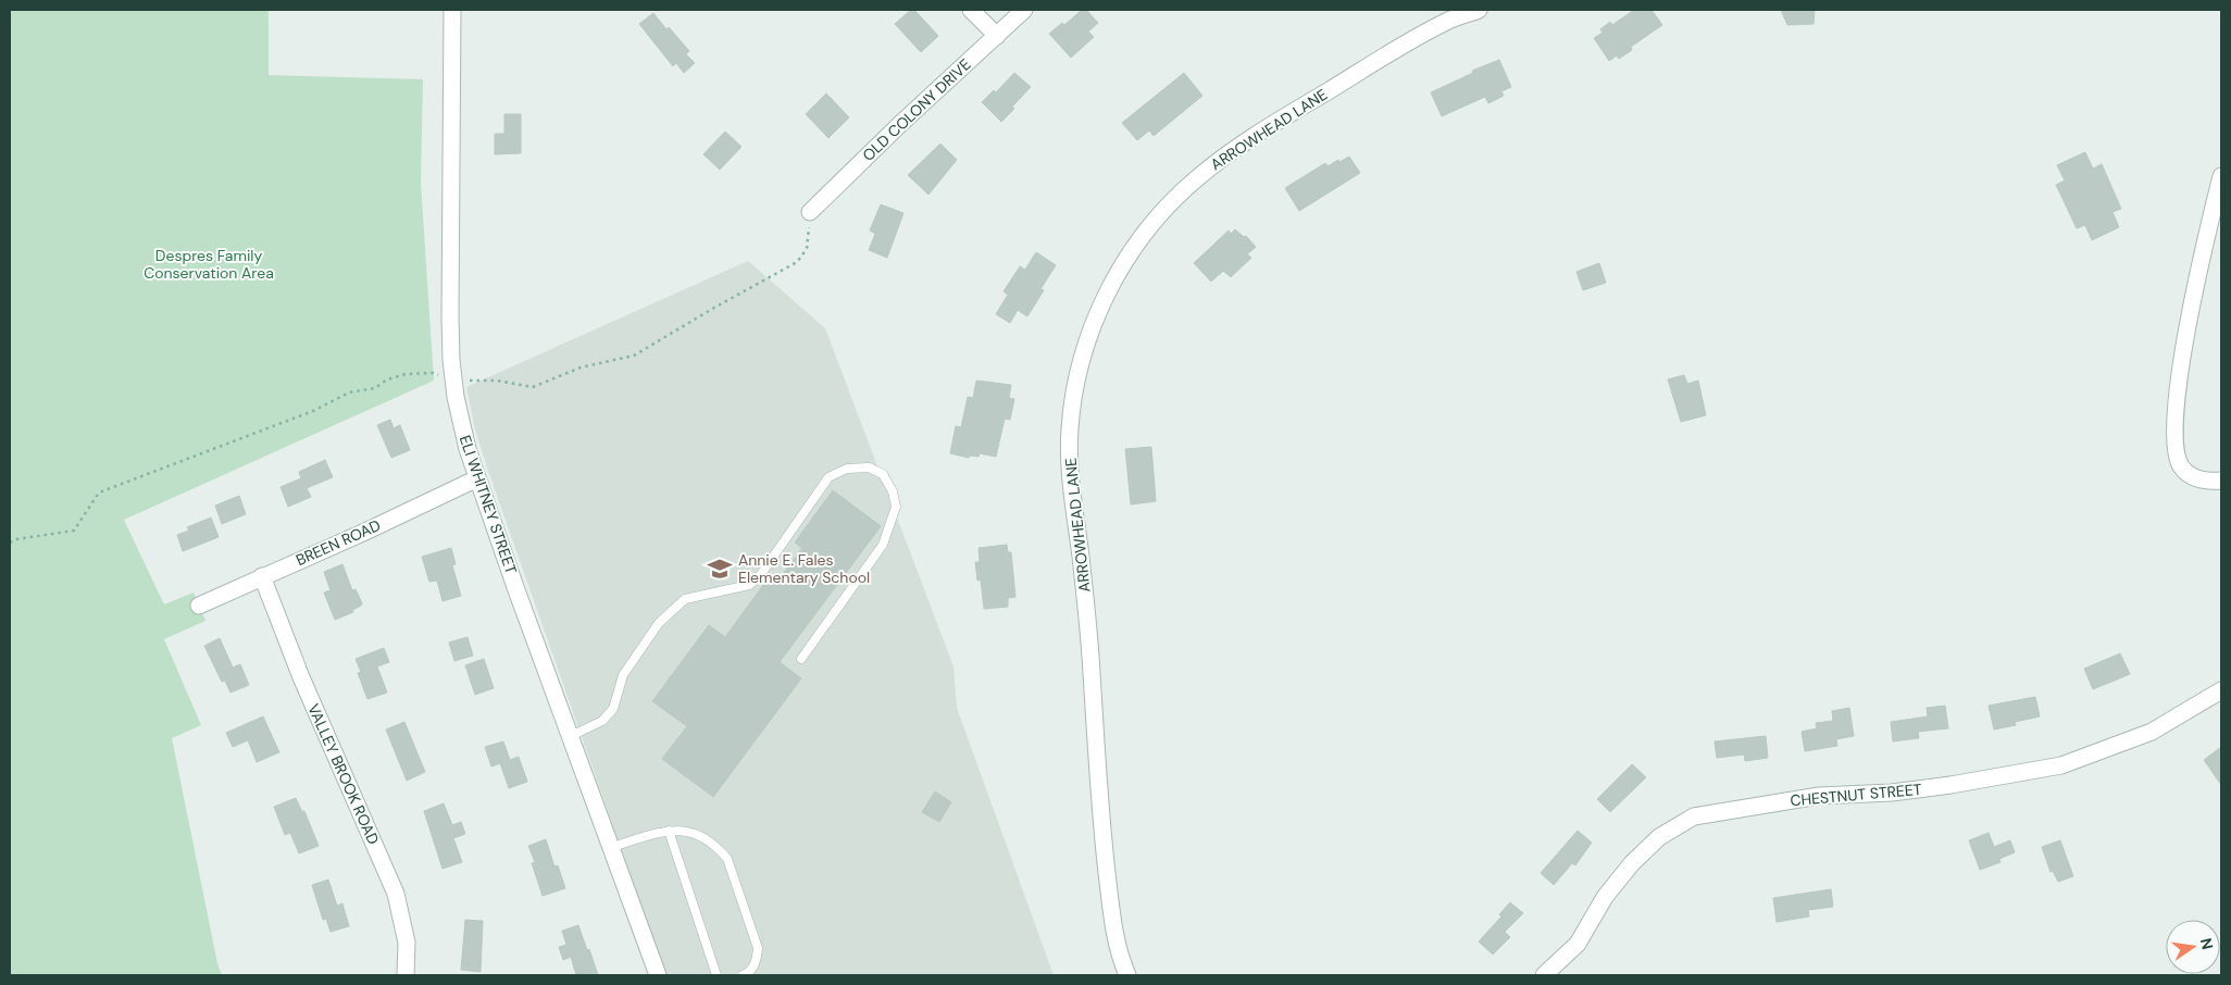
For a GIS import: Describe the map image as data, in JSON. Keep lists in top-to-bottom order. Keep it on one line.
{"streets":{"street":["OLD COLONY DRIVE","ARROWHEAD LANE","ELI WHITNEY STREET","BREEN ROAD","VALLEY BROOK ROAD","CHESTNUT STREET"]},"crossings":[["ELI WHITNEY STREET","BREEN ROAD"],["BREEN ROAD","VALLEY BROOK ROAD"]],"parks":["Despres Family Conservation Area"],"places":{"school or university":["Annie E. Fales Elementary School"]},"north":"right"}
